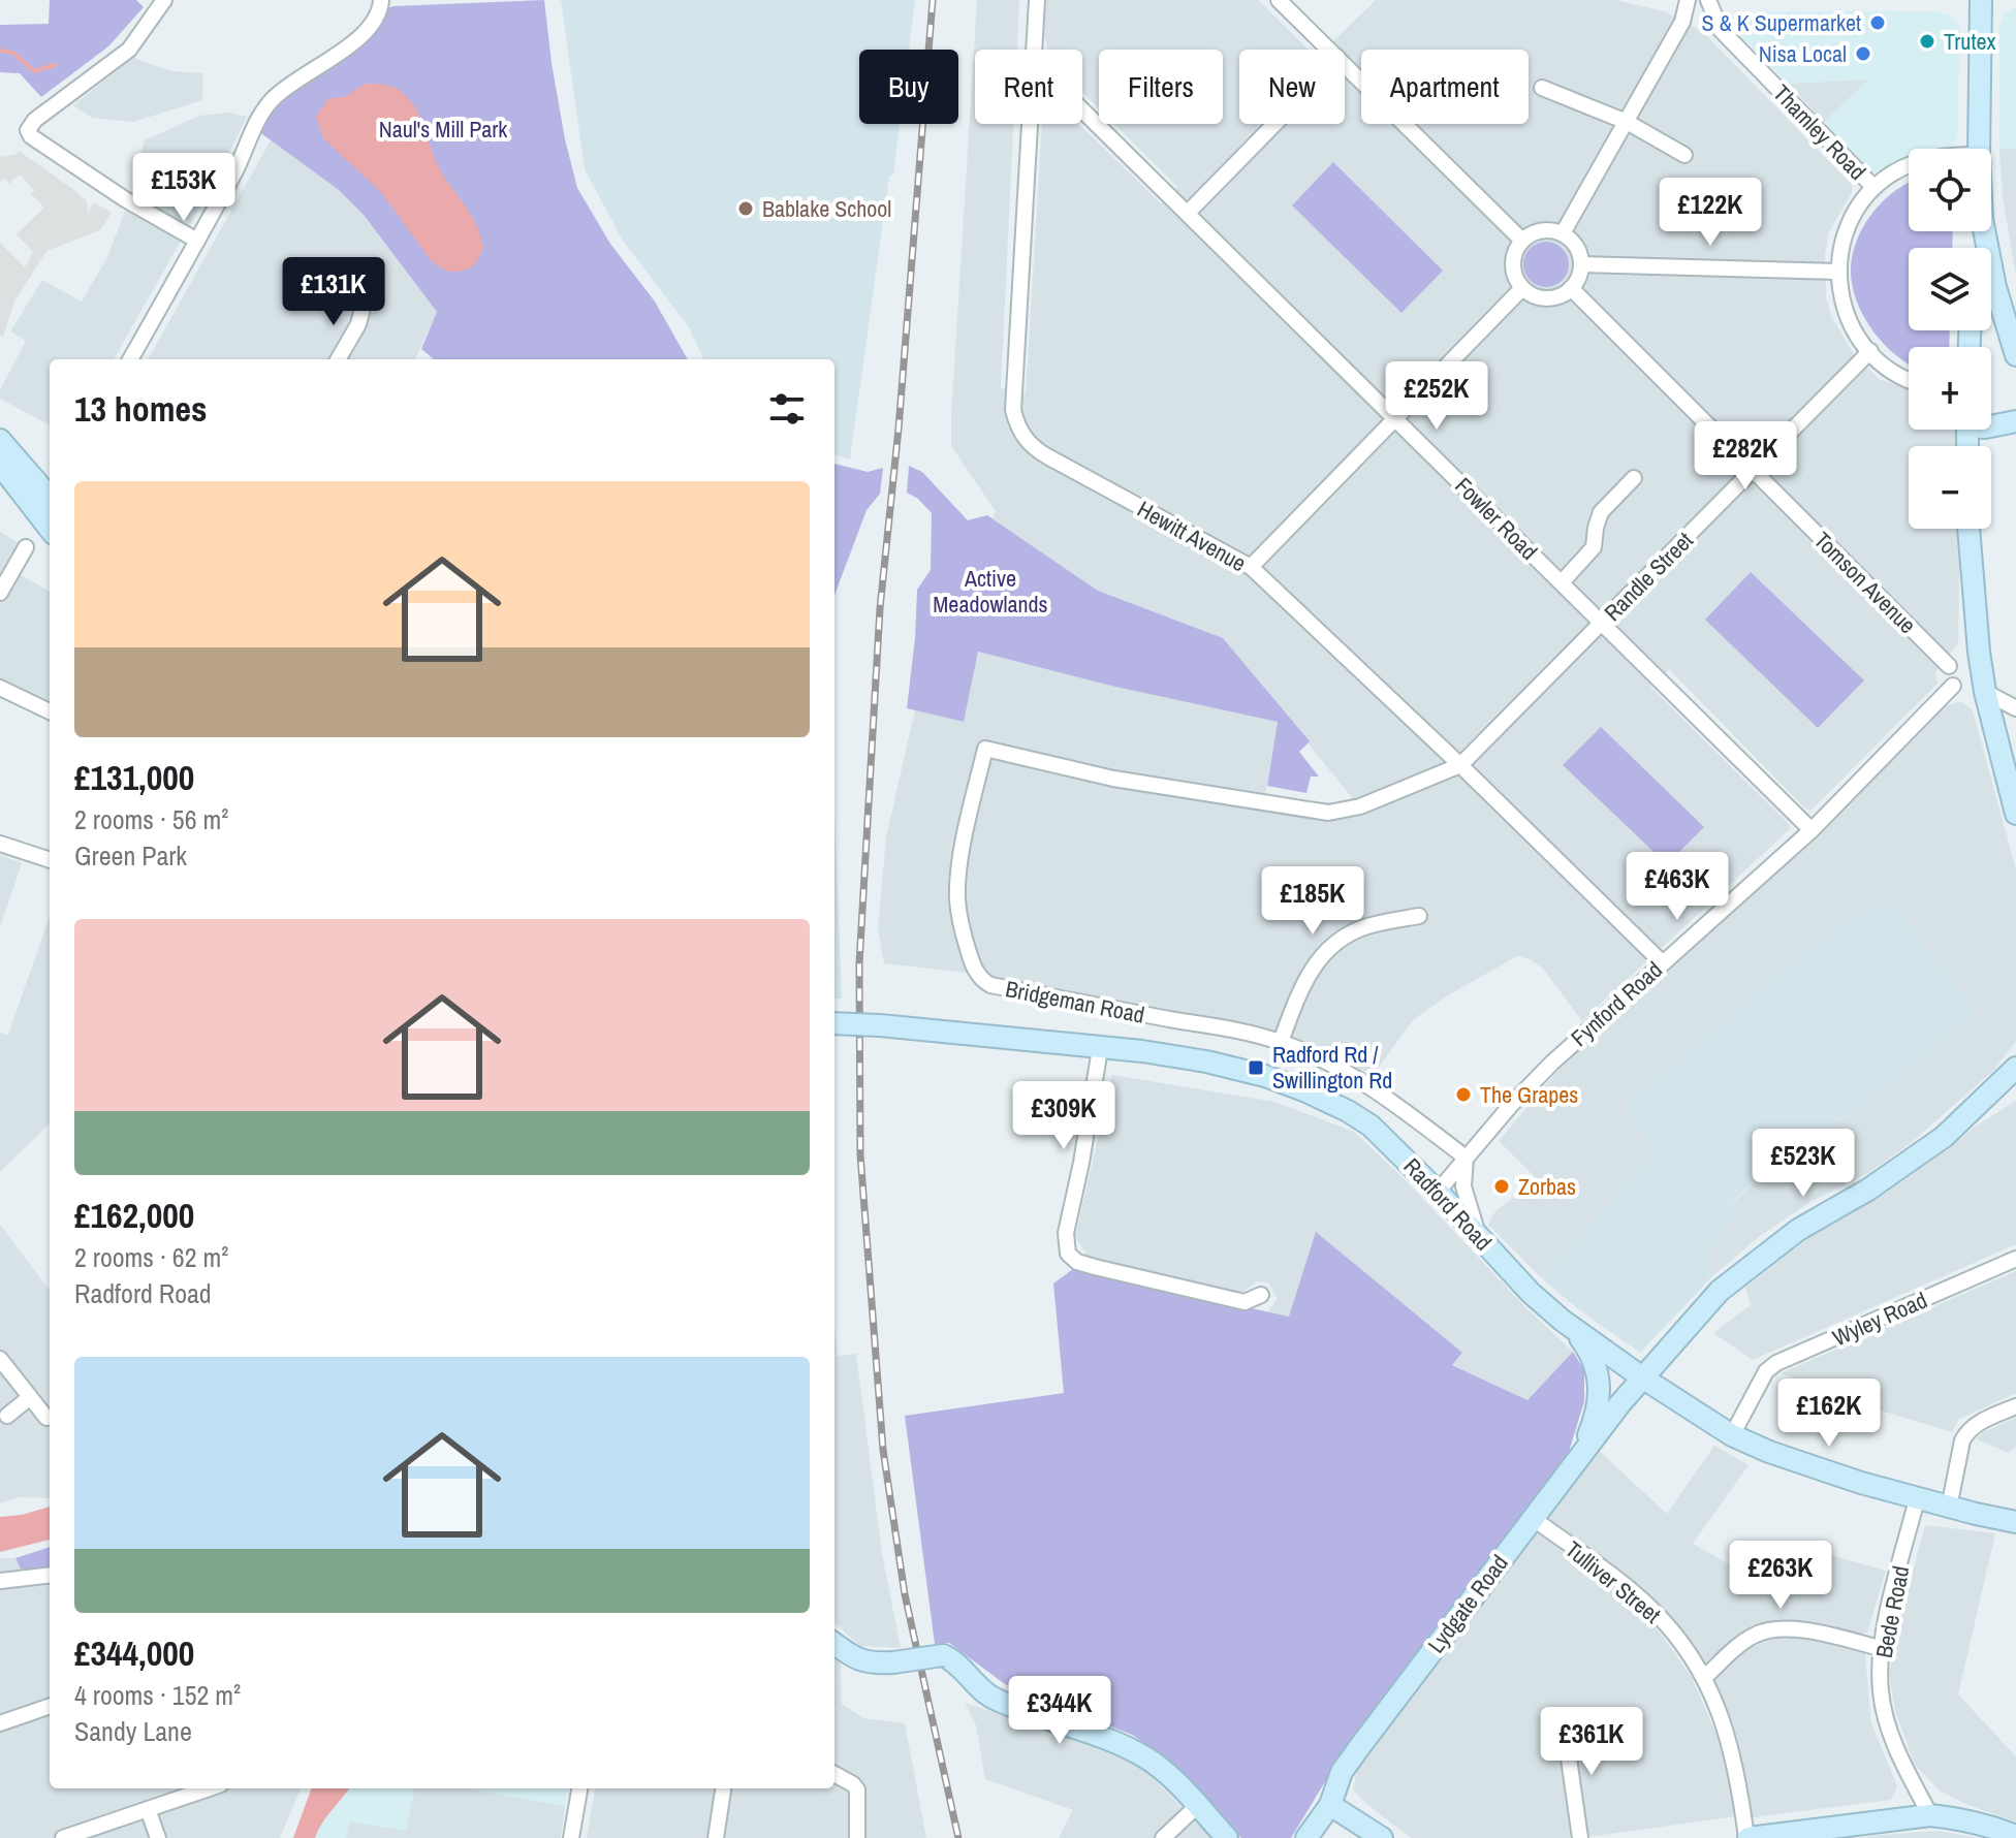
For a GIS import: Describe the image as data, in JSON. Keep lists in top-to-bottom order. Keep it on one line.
{"streets":{"street":["Thamley Road","Fowler Road","Hewitt Avenue","Randle Street","Tomson Avenue","Bridgeman Road","Fynford Road","Radford Road","Wyley Road","Tulliver Street","Lydgate Road","Bede Road"]},"crossings":[["Fowler Road","Randle Street"],["Fowler Road","Fynford Road"],["Hewitt Avenue","Randle Street"],["Hewitt Avenue","Bridgeman Road"],["Hewitt Avenue","Fynford Road"],["Randle Street","Tomson Avenue"],["Randle Street","Bridgeman Road"],["Bridgeman Road","Fynford Road"],["Fynford Road","Radford Road"],["Radford Road","Wyley Road"],["Radford Road","Lydgate Road"],["Radford Road","Bede Road"],["Tulliver Street","Lydgate Road"]],"parks":["Naul's Mill Park","Active Meadowlands"],"places":{"other":["S & K Supermarket","Trutex","Nisa Local","Bablake School","The Grapes","Zorbas"],"transit":["Radford Rd / Swillington Rd"]},"page":{"chip":["Buy","Rent","Filters","New","Apartment"],"map_buttons":["+","−"],"price":["£153K","£122K","£131K","£252K","£282K","£463K","£185K","£309K","£523K","£162K","£263K","£344K","£361K"],"heading":"13 homes","list":[{"name":"£131,000","note":"2 rooms · 56 m² · Green Park"},{"name":"£162,000","note":"2 rooms · 62 m² · Radford Road"},{"name":"£344,000","note":"4 rooms · 152 m² · Sandy Lane"}]}}
